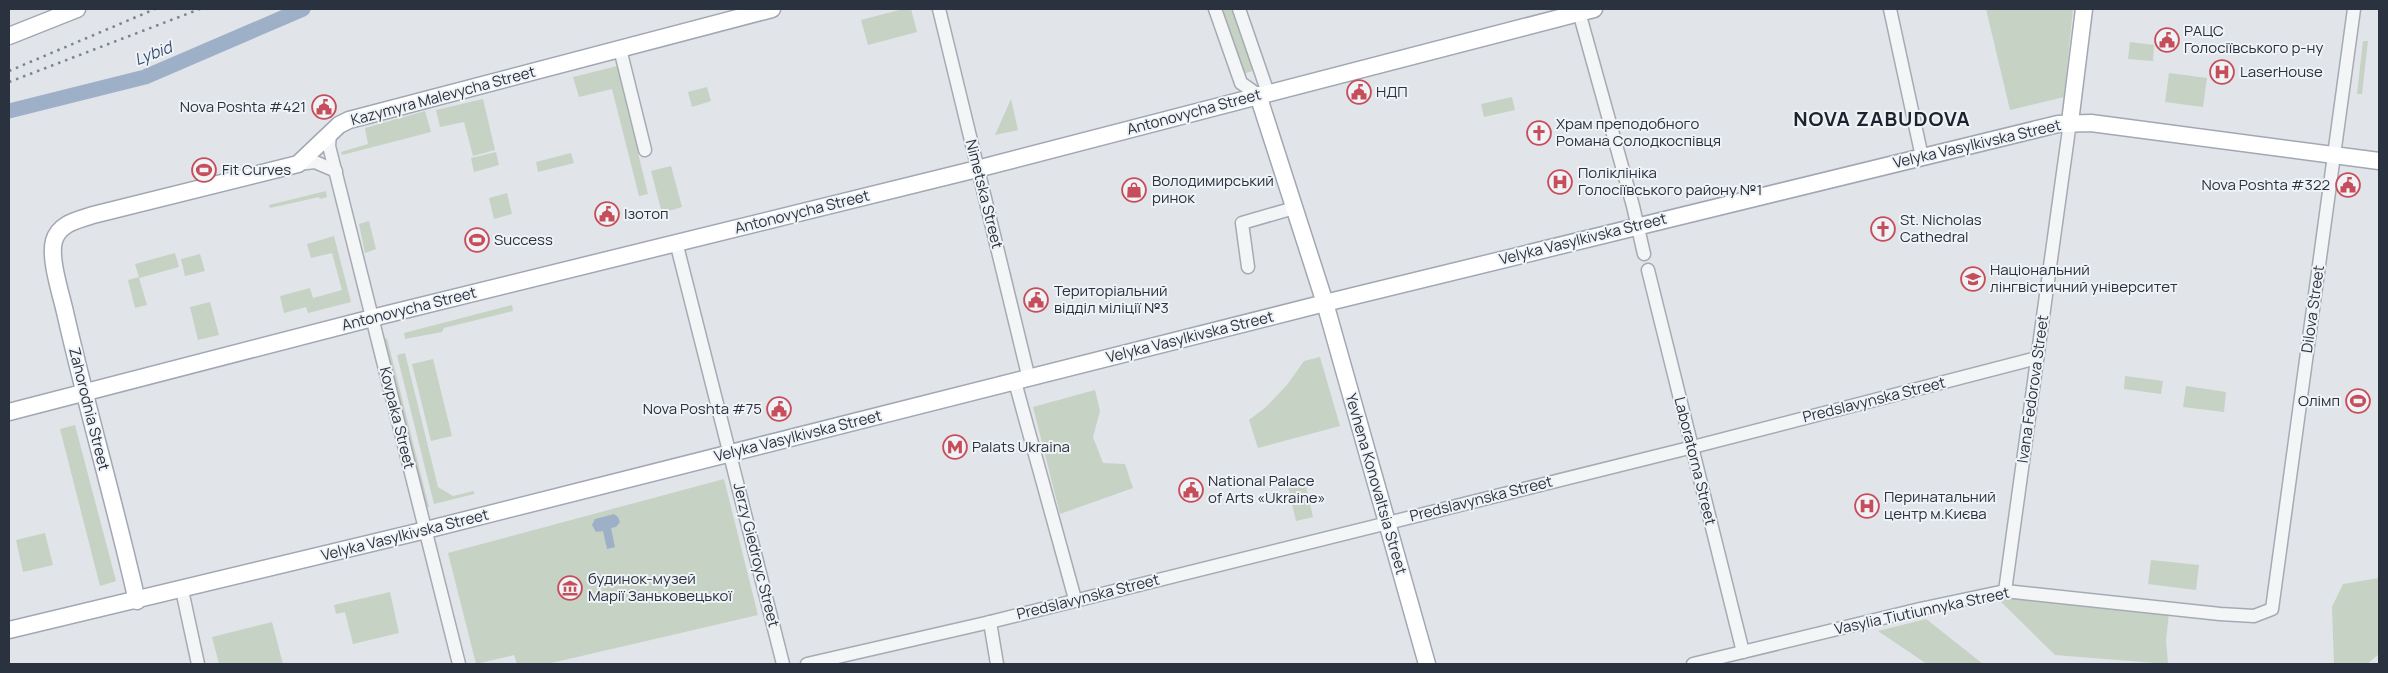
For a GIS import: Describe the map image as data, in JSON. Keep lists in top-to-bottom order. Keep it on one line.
{"streets":{"main road":["Kazymyra Malevycha Street","Antonovycha Street","Velyka Vasylkivska Street","Ivana Fedorova Street","Zahorodnia Street","Yevhena Konovaltsia Street"],"street":["Nimetska Street","Dilova Street","Predslavynska Street","Kovpaka Street","Laboratorna Street","Jerzy Giedroyc Street","Vasylia Tiutiunnyka Street"]},"crossings":[["Kazymyra Malevycha Street","Zahorodnia Street"],["Kazymyra Malevycha Street","Kovpaka Street"],["Antonovycha Street","Nimetska Street"],["Antonovycha Street","Zahorodnia Street"],["Antonovycha Street","Kovpaka Street"],["Antonovycha Street","Yevhena Konovaltsia Street"],["Antonovycha Street","Jerzy Giedroyc Street"],["Velyka Vasylkivska Street","Nimetska Street"],["Velyka Vasylkivska Street","Dilova Street"],["Velyka Vasylkivska Street","Ivana Fedorova Street"],["Velyka Vasylkivska Street","Zahorodnia Street"],["Velyka Vasylkivska Street","Kovpaka Street"],["Velyka Vasylkivska Street","Yevhena Konovaltsia Street"],["Velyka Vasylkivska Street","Jerzy Giedroyc Street"],["Nimetska Street","Predslavynska Street"],["Dilova Street","Vasylia Tiutiunnyka Street"],["Ivana Fedorova Street","Predslavynska Street"],["Ivana Fedorova Street","Vasylia Tiutiunnyka Street"],["Predslavynska Street","Laboratorna Street"],["Predslavynska Street","Yevhena Konovaltsia Street"],["Laboratorna Street","Vasylia Tiutiunnyka Street"]],"districts":["NOVA ZABUDOVA"],"water":["Lybid"],"places":{"public building":["РАЦС Голосіївського р-ну","НДП","Nova Poshta #421","Nova Poshta #322","Ізотоп","Територіальний відділ міліції №3","Nova Poshta #75","National Palace of Arts «Ukraine»"],"hospital":["LaserHouse","Поліклініка Голосіївського району №1","Перинатальний центр м.Києва"],"church":["Храм преподобного Романа Солодкоспівця","St. Nicholas Cathedral"],"sports":["Fit Curves","Success","Олімп"],"shop":["Володимирський ринок"],"school or university":["Національний лінгвістичний університет"],"metro station":["Palats Ukraina"],"museum":["будинок-музей Марії Заньковецької"]}}
